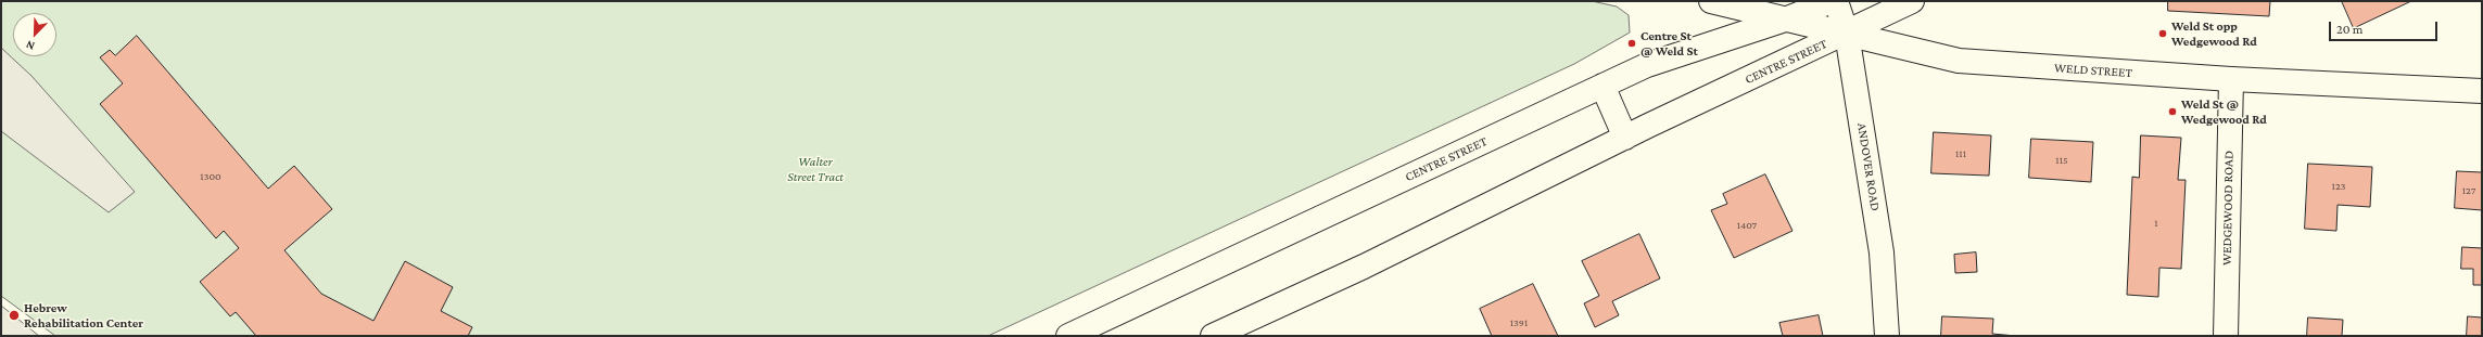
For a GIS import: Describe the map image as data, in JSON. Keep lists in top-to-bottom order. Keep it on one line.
{"streets":{"main road":["CENTRE STREET","WELD STREET","ANDOVER ROAD","WEDGEWOOD ROAD"]},"crossings":[["CENTRE STREET","WELD STREET"],["CENTRE STREET","ANDOVER ROAD"],["WELD STREET","ANDOVER ROAD"],["WELD STREET","WEDGEWOOD ROAD"]],"parks":["Walter Street Tract"],"places":["Weld St opp Wedgewood Rd","Centre St @ Weld St","Weld St @ Wedgewood Rd","Hebrew Rehabilitation Center"],"house_numbers":["111","115","1300","123","127","1","1407","1391"],"scale_bar":"20 m","north":"bottom left"}
